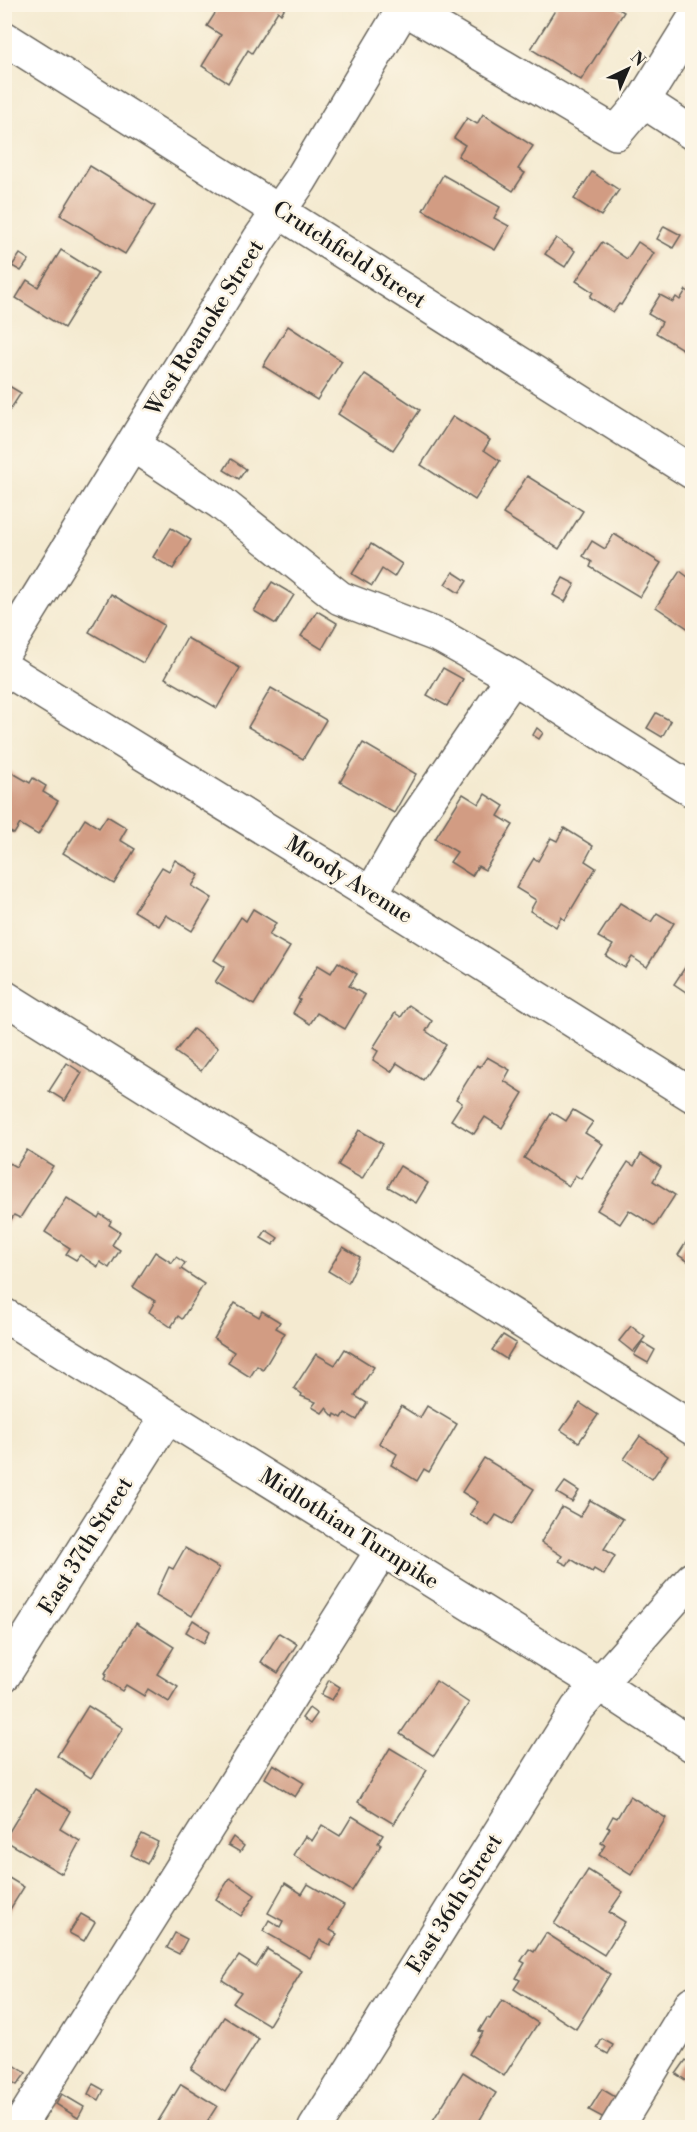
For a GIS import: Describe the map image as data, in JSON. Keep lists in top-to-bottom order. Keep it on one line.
{"streets":{"street":["Crutchfield Street","West Roanoke Street","Moody Avenue","Midlothian Turnpike","East 37th Street","East 36th Street"]},"crossings":[["Crutchfield Street","West Roanoke Street"],["Midlothian Turnpike","East 37th Street"],["Midlothian Turnpike","East 36th Street"]],"north":"top right"}
